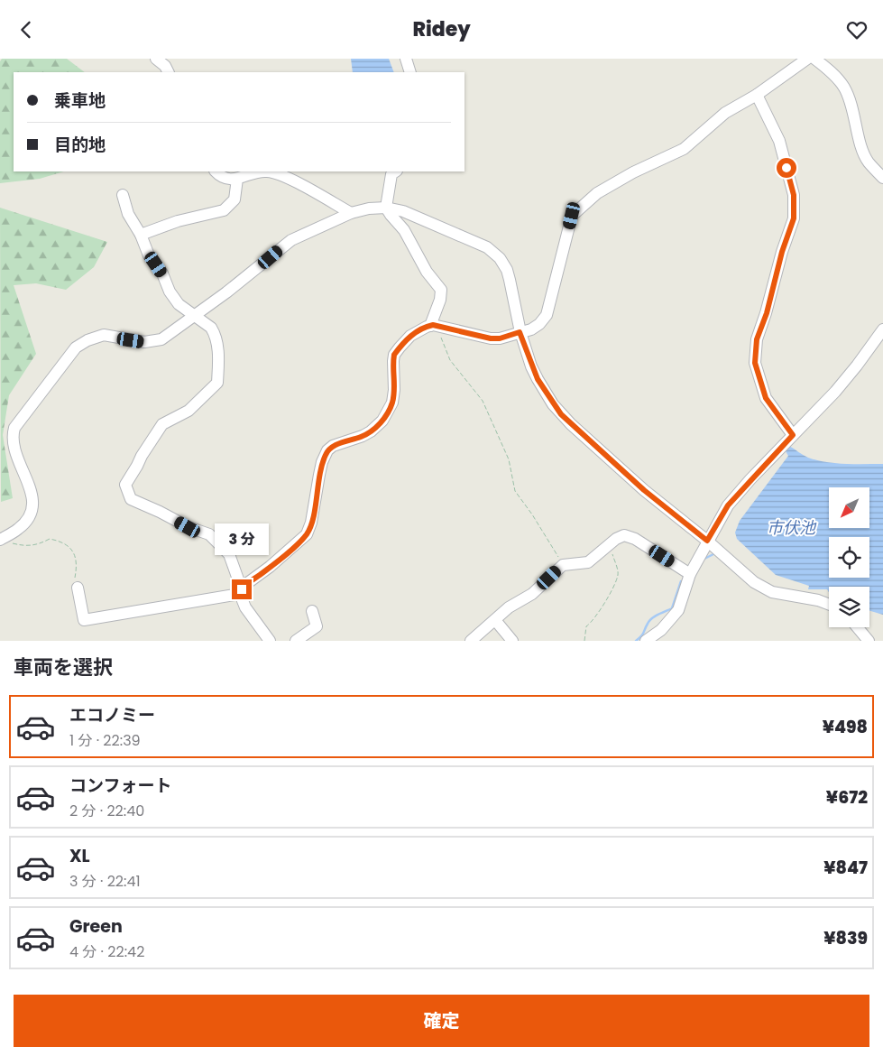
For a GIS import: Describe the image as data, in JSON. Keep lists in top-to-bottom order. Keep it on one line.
{"water":["市伏池"],"north":"bottom left","page":{"header":"Ridey","banner":["乗車地","目的地"],"bubble":"3 分","heading":"車両を選択","list":[{"name":"エコノミー","note":"1 分 · 22:39","value":"¥498"},{"name":"コンフォート","note":"2 分 · 22:40","value":"¥672"},{"name":"XL","note":"3 分 · 22:41","value":"¥847"},{"name":"Green","note":"4 分 · 22:42","value":"¥839"}],"buttons":"確定"}}
